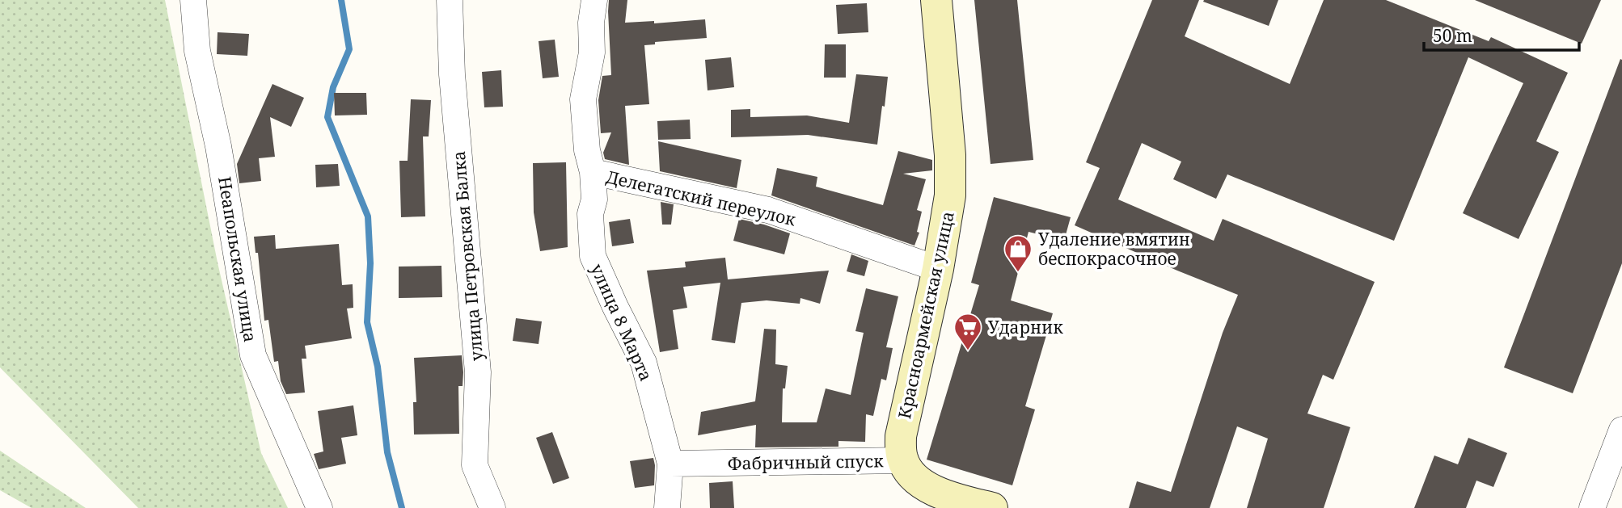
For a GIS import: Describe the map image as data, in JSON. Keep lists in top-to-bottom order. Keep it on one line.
{"streets":{"main road":["Красноармейская улица","Фабричный спуск"],"street":["Делегатский переулок","улица Петровская Балка","Неапольская улица","улица 8 Марта"]},"crossings":[["Делегатский переулок","Красноармейская улица"],["Делегатский переулок","улица 8 Марта"],["Красноармейская улица","Фабричный спуск"],["улица 8 Марта","Фабричный спуск"]],"places":{"shop":["Удаление вмятин беспокрасочное"],"supermarket":["Ударник"]},"scale_bar":"50 m"}
